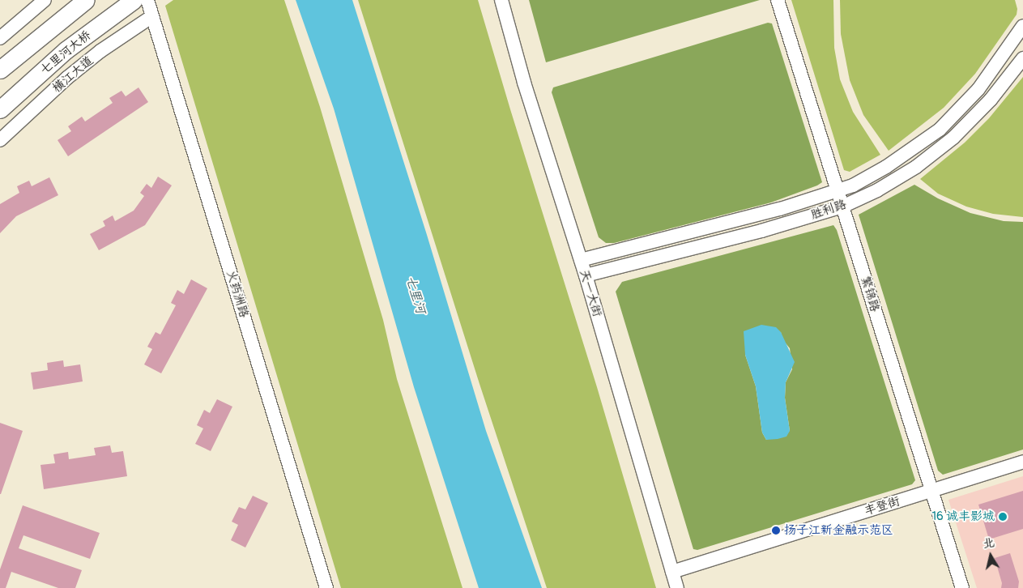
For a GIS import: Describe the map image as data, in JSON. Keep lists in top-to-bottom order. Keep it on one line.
{"streets":{"highway":["七里河大桥"],"street":["横江大道","胜利路","天一大街","火药洲路","繁锦路","丰登街"]},"crossings":[["横江大道","火药洲路"],["胜利路","天一大街"],["胜利路","繁锦路"],["天一大街","丰登街"],["繁锦路","丰登街"]],"water":["七里河"],"places":["16 诚丰影城","扬子江新金融示范区"],"north":"top"}
